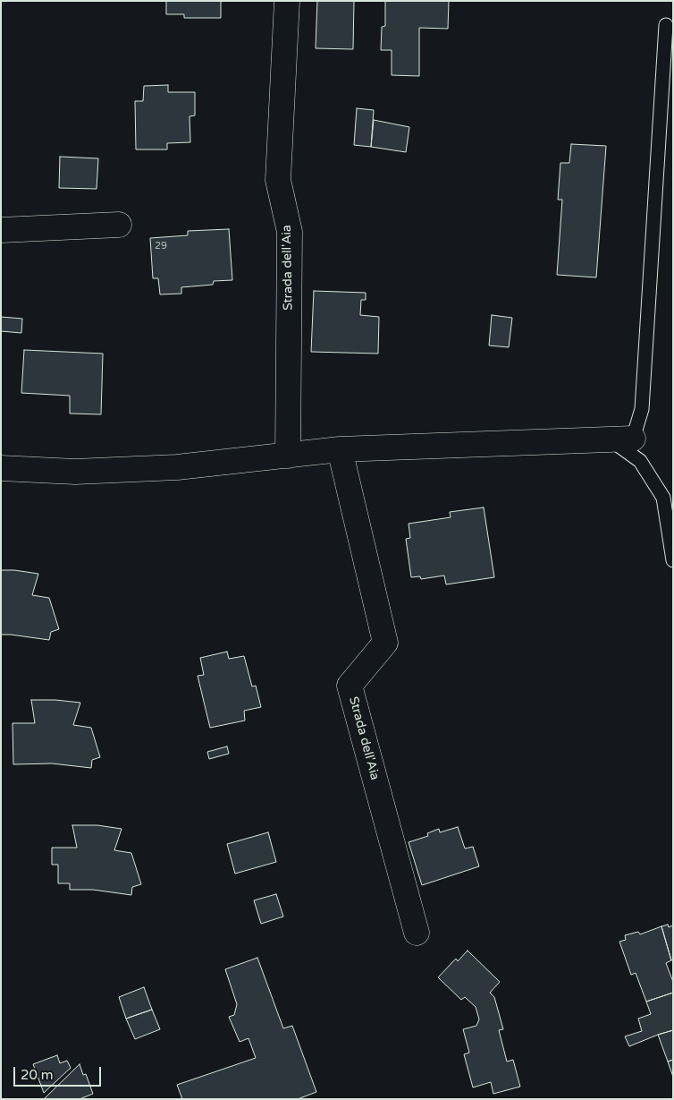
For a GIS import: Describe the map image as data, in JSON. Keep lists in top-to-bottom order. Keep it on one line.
{"streets":{"street":["Strada dell'Aia"]},"house_numbers":["29"],"scale_bar":"20 m"}
